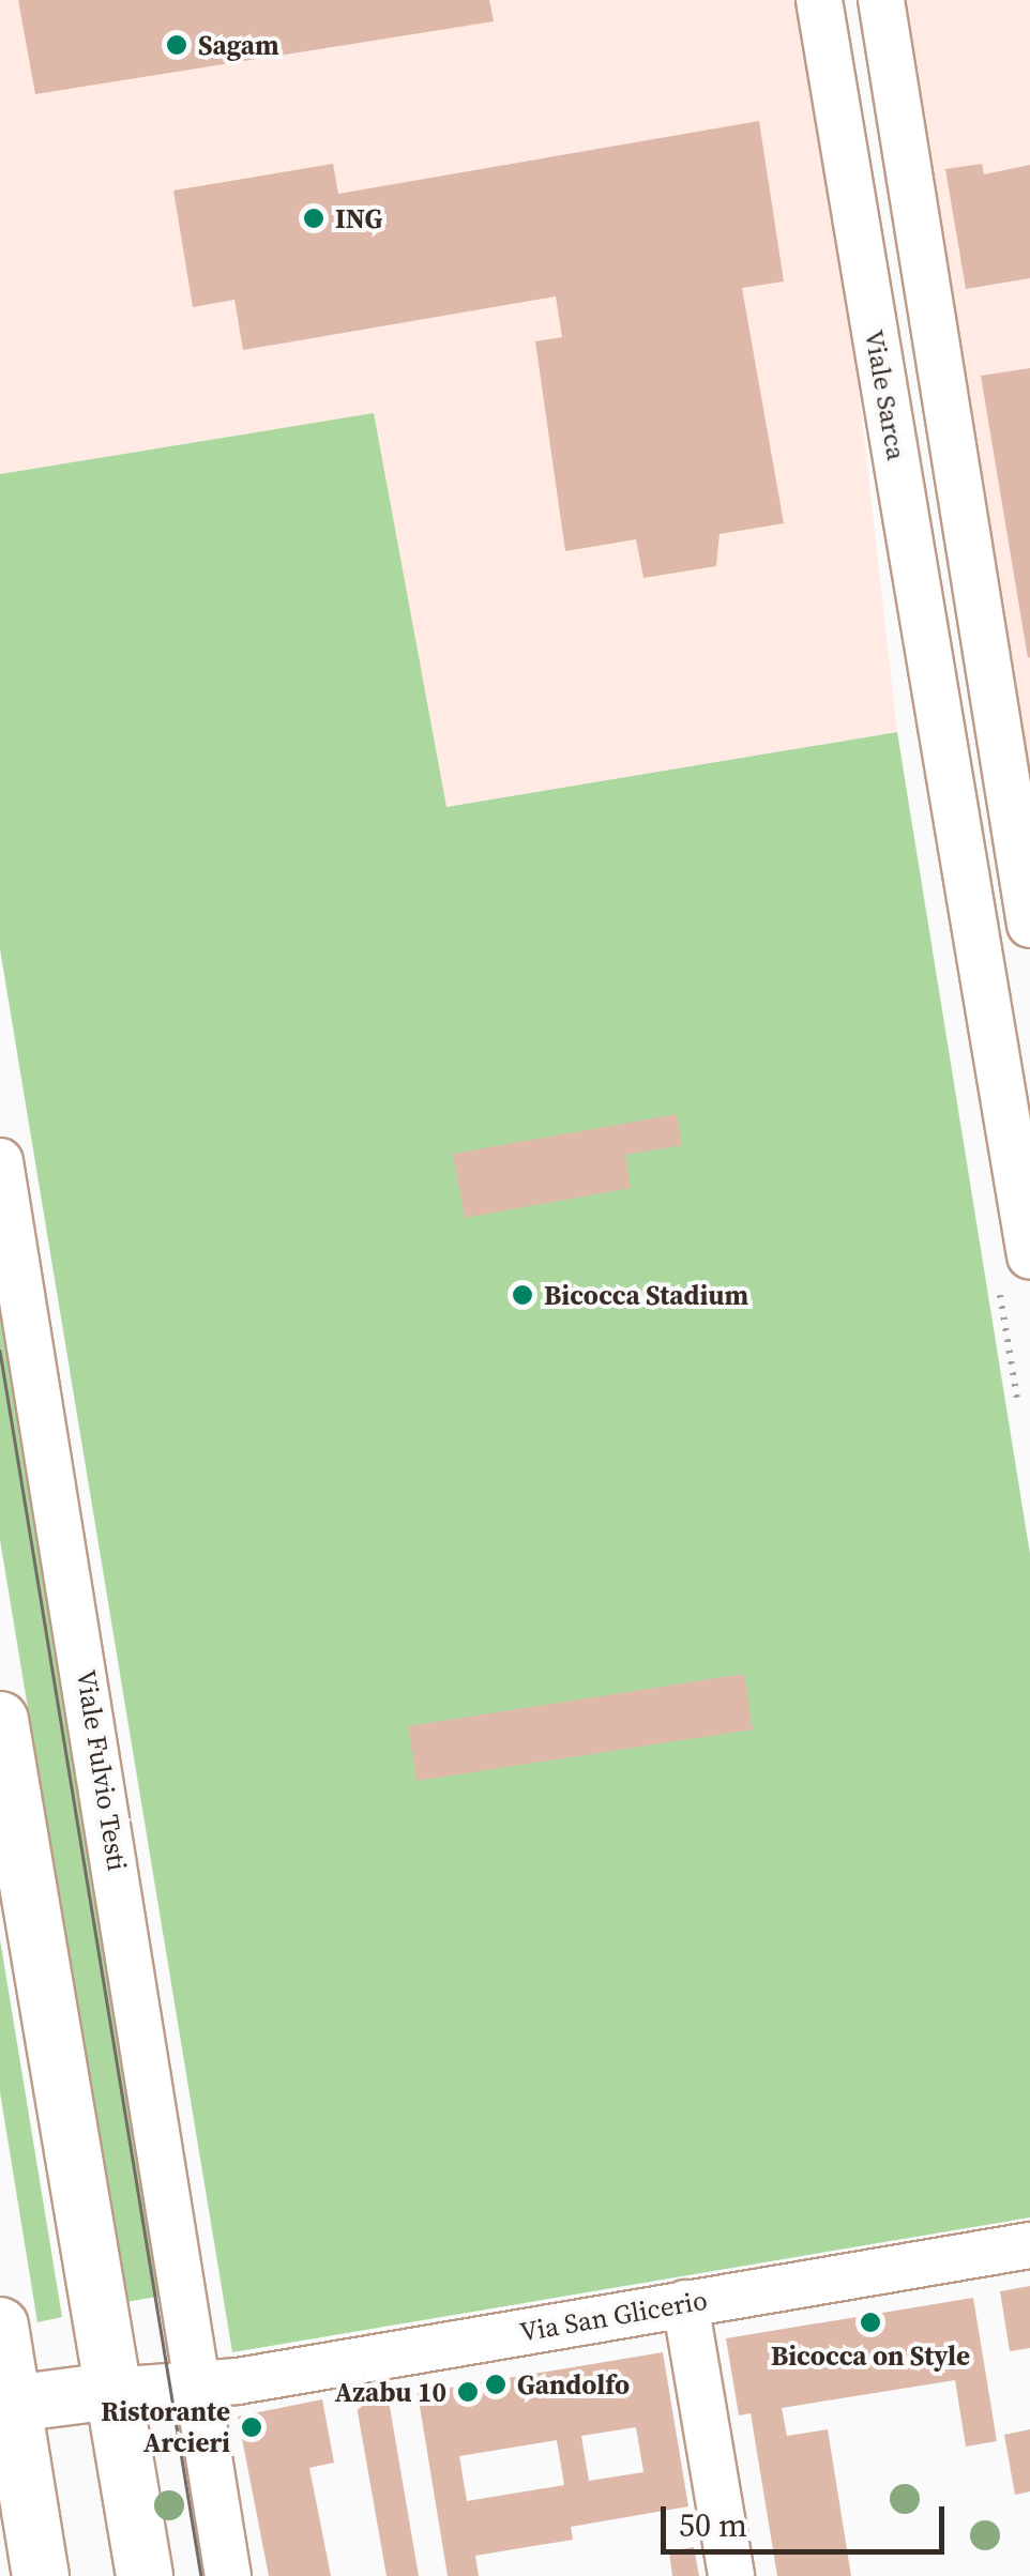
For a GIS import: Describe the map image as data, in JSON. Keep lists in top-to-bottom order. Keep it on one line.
{"streets":{"street":["Viale Sarca","Viale Fulvio Testi","Via San Glicerio"]},"crossings":[["Viale Fulvio Testi","Via San Glicerio"]],"places":["Sagam","ING","Bicocca Stadium","Bicocca on Style","Gandolfo","Azabu 10","Ristorante Arcieri"],"scale_bar":"50 m"}
